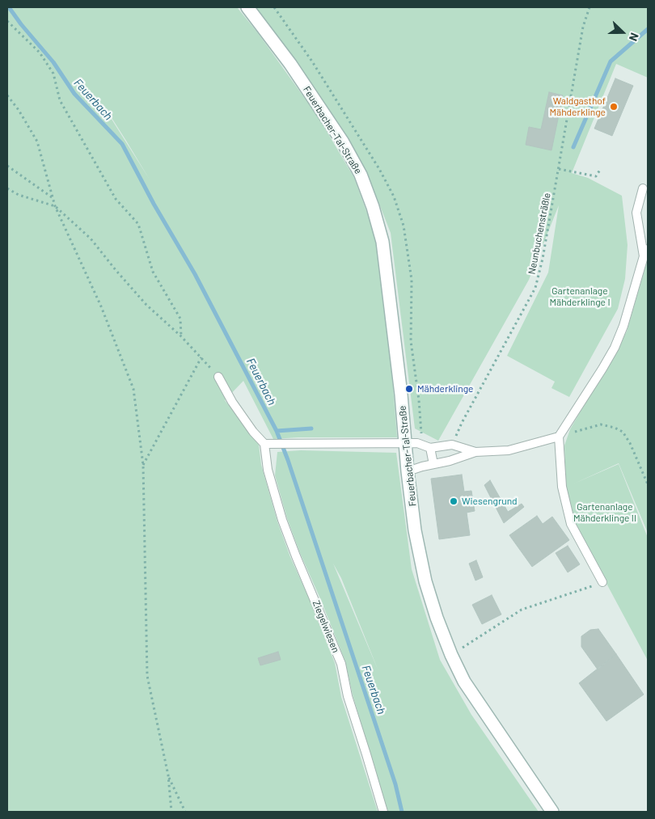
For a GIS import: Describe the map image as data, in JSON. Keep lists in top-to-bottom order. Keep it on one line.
{"streets":{"main road":["Feuerbacher-Tal-Straße"],"lane":["Ziegelwiesen"],"path":["Neunbuchensträßle"]},"water":["Feuerbach"],"parks":["Gartenanlage Mähderklinge I","Gartenanlage Mähderklinge II"],"places":["Waldgasthof Mähderklinge","Mähderklinge","Wiesengrund"],"north":"right"}
